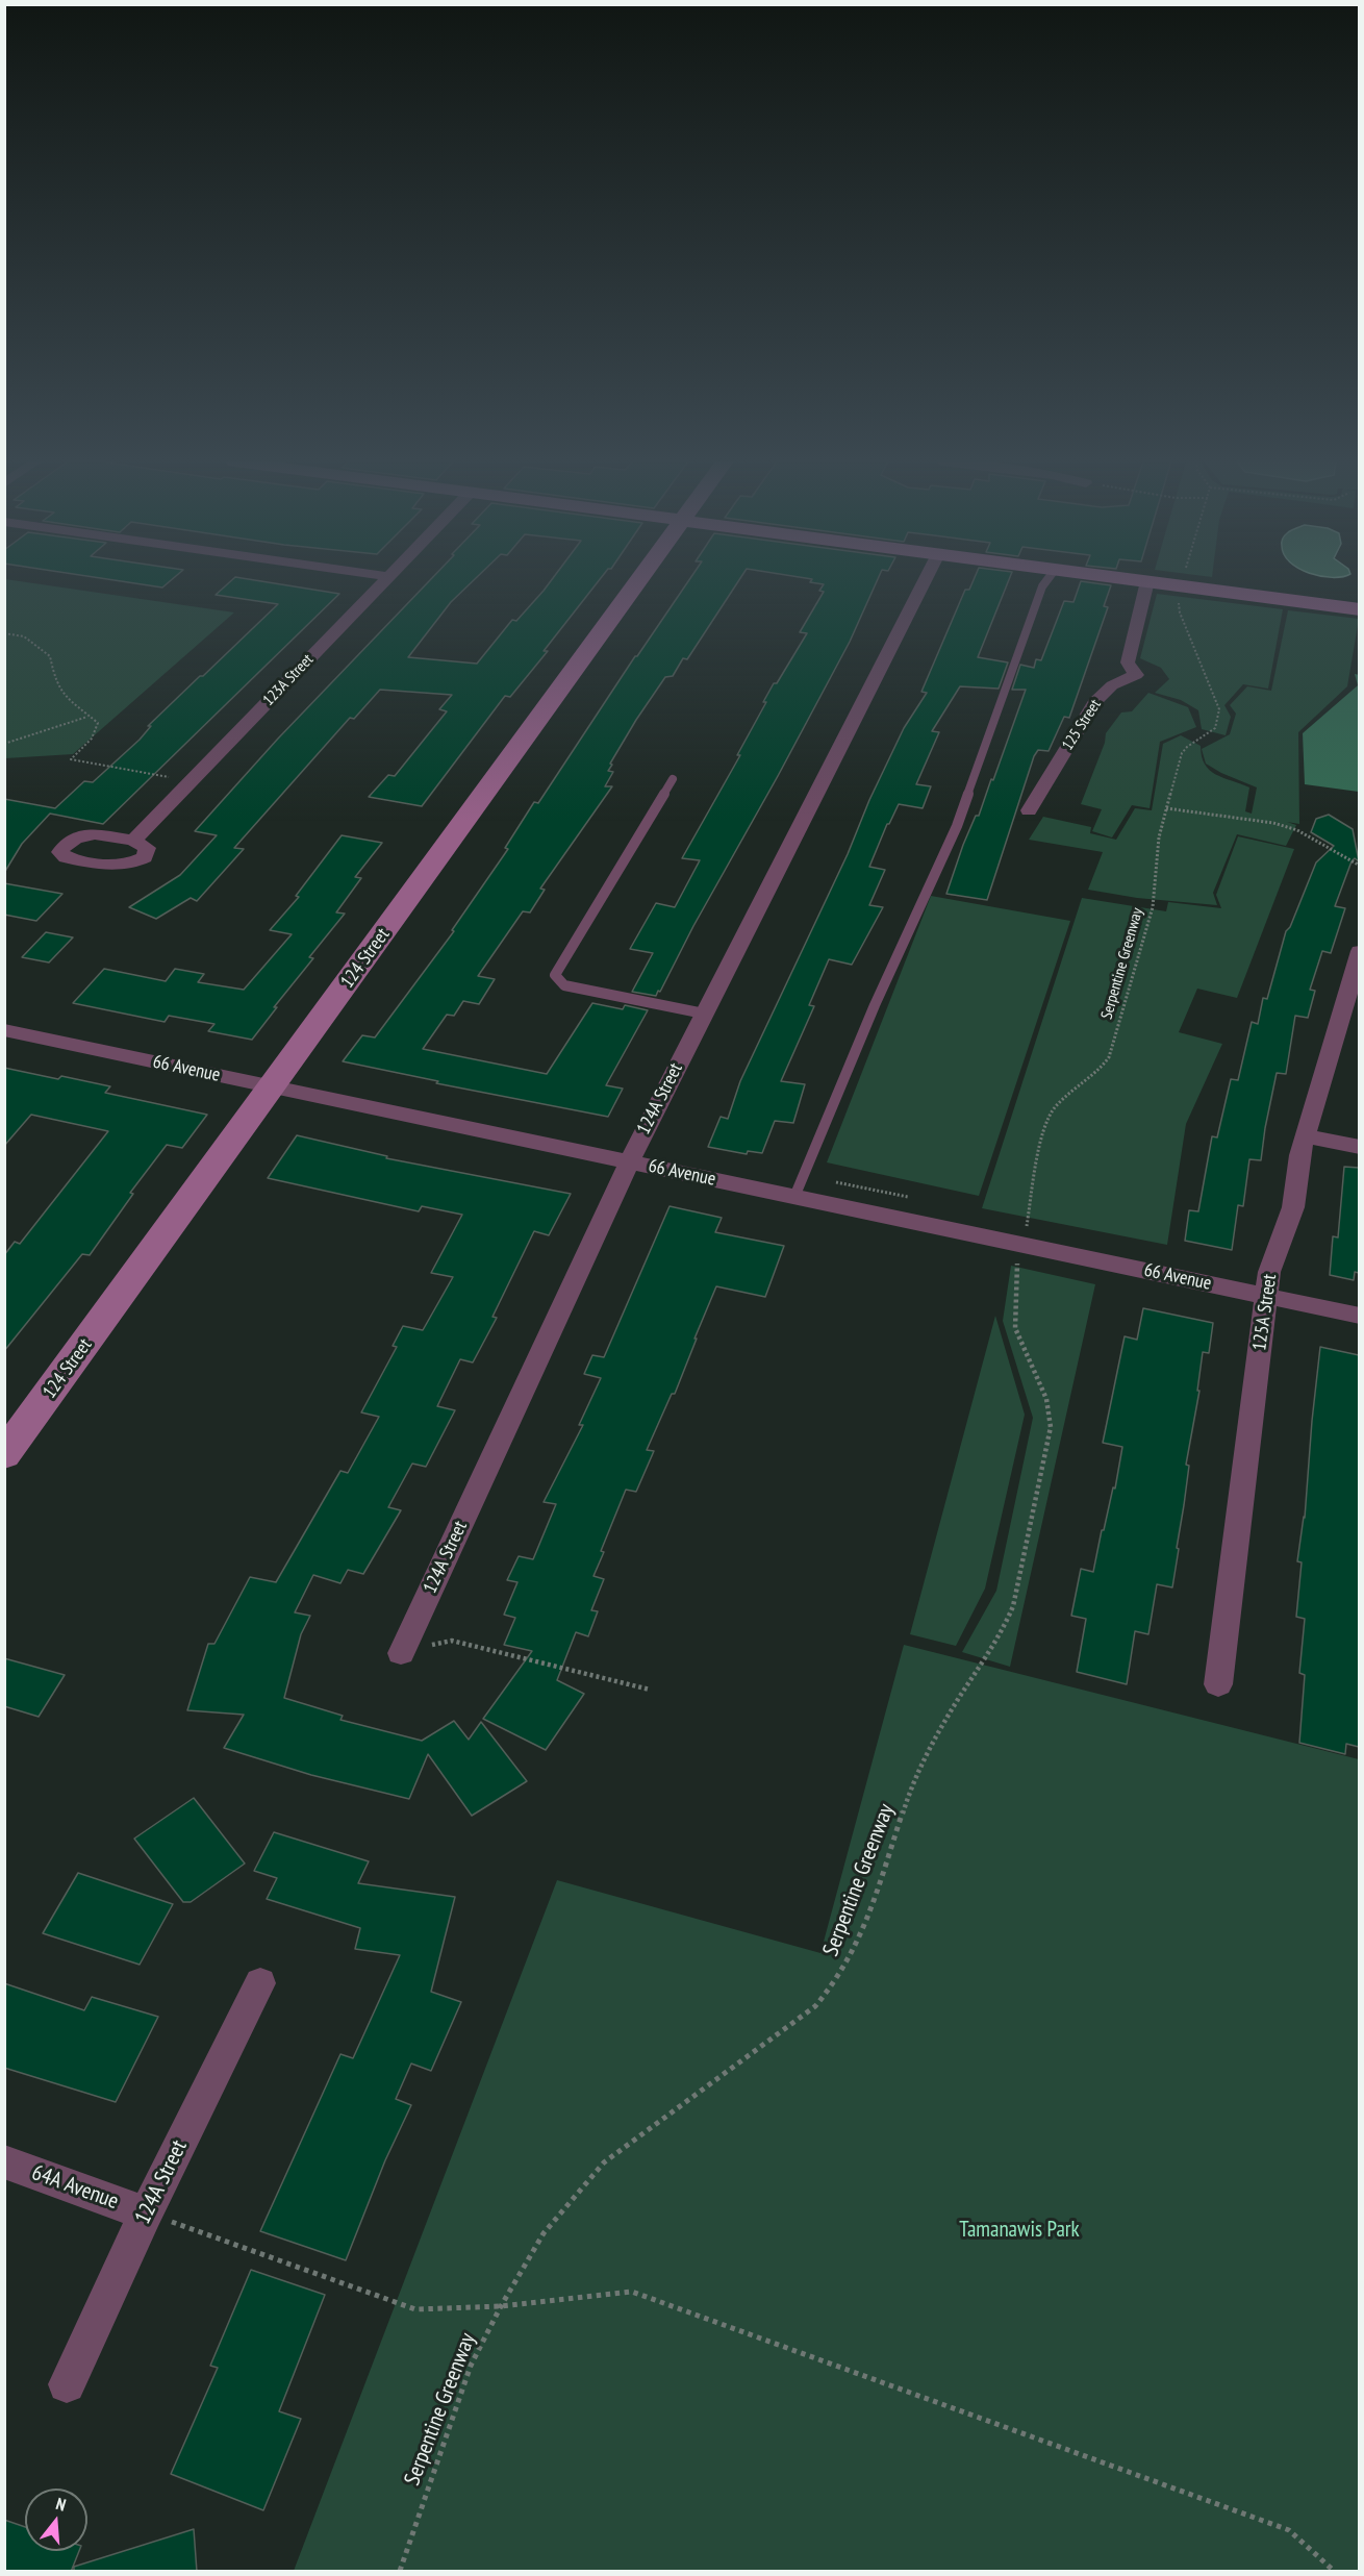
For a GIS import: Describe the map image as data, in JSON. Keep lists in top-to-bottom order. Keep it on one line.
{"streets":{"street":["123A Street","125 Street","124 Street","66 Avenue","124A Street","125A Street","64A Avenue"],"path":["Serpentine Greenway"]},"crossings":[["124 Street","66 Avenue"],["66 Avenue","124A Street"],["66 Avenue","125A Street"],["124A Street","64A Avenue"]],"parks":["Tamanawis Park"],"north":"top"}
